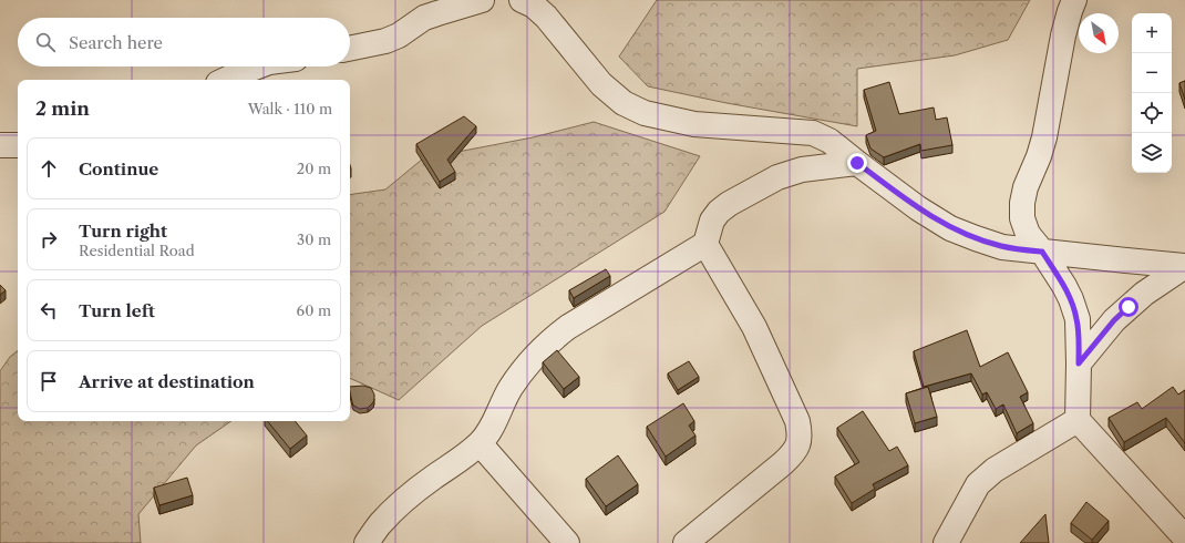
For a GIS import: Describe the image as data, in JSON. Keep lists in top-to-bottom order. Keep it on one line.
{"north":"bottom right","page":{"map_buttons":["+","−"],"search":"Search here","heading":["2 min","Walk · 110 m"],"list":[["Continue","20 m"],["Turn right","Residential Road","30 m"],["Turn left","60 m"],"Arrive at destination"]}}
